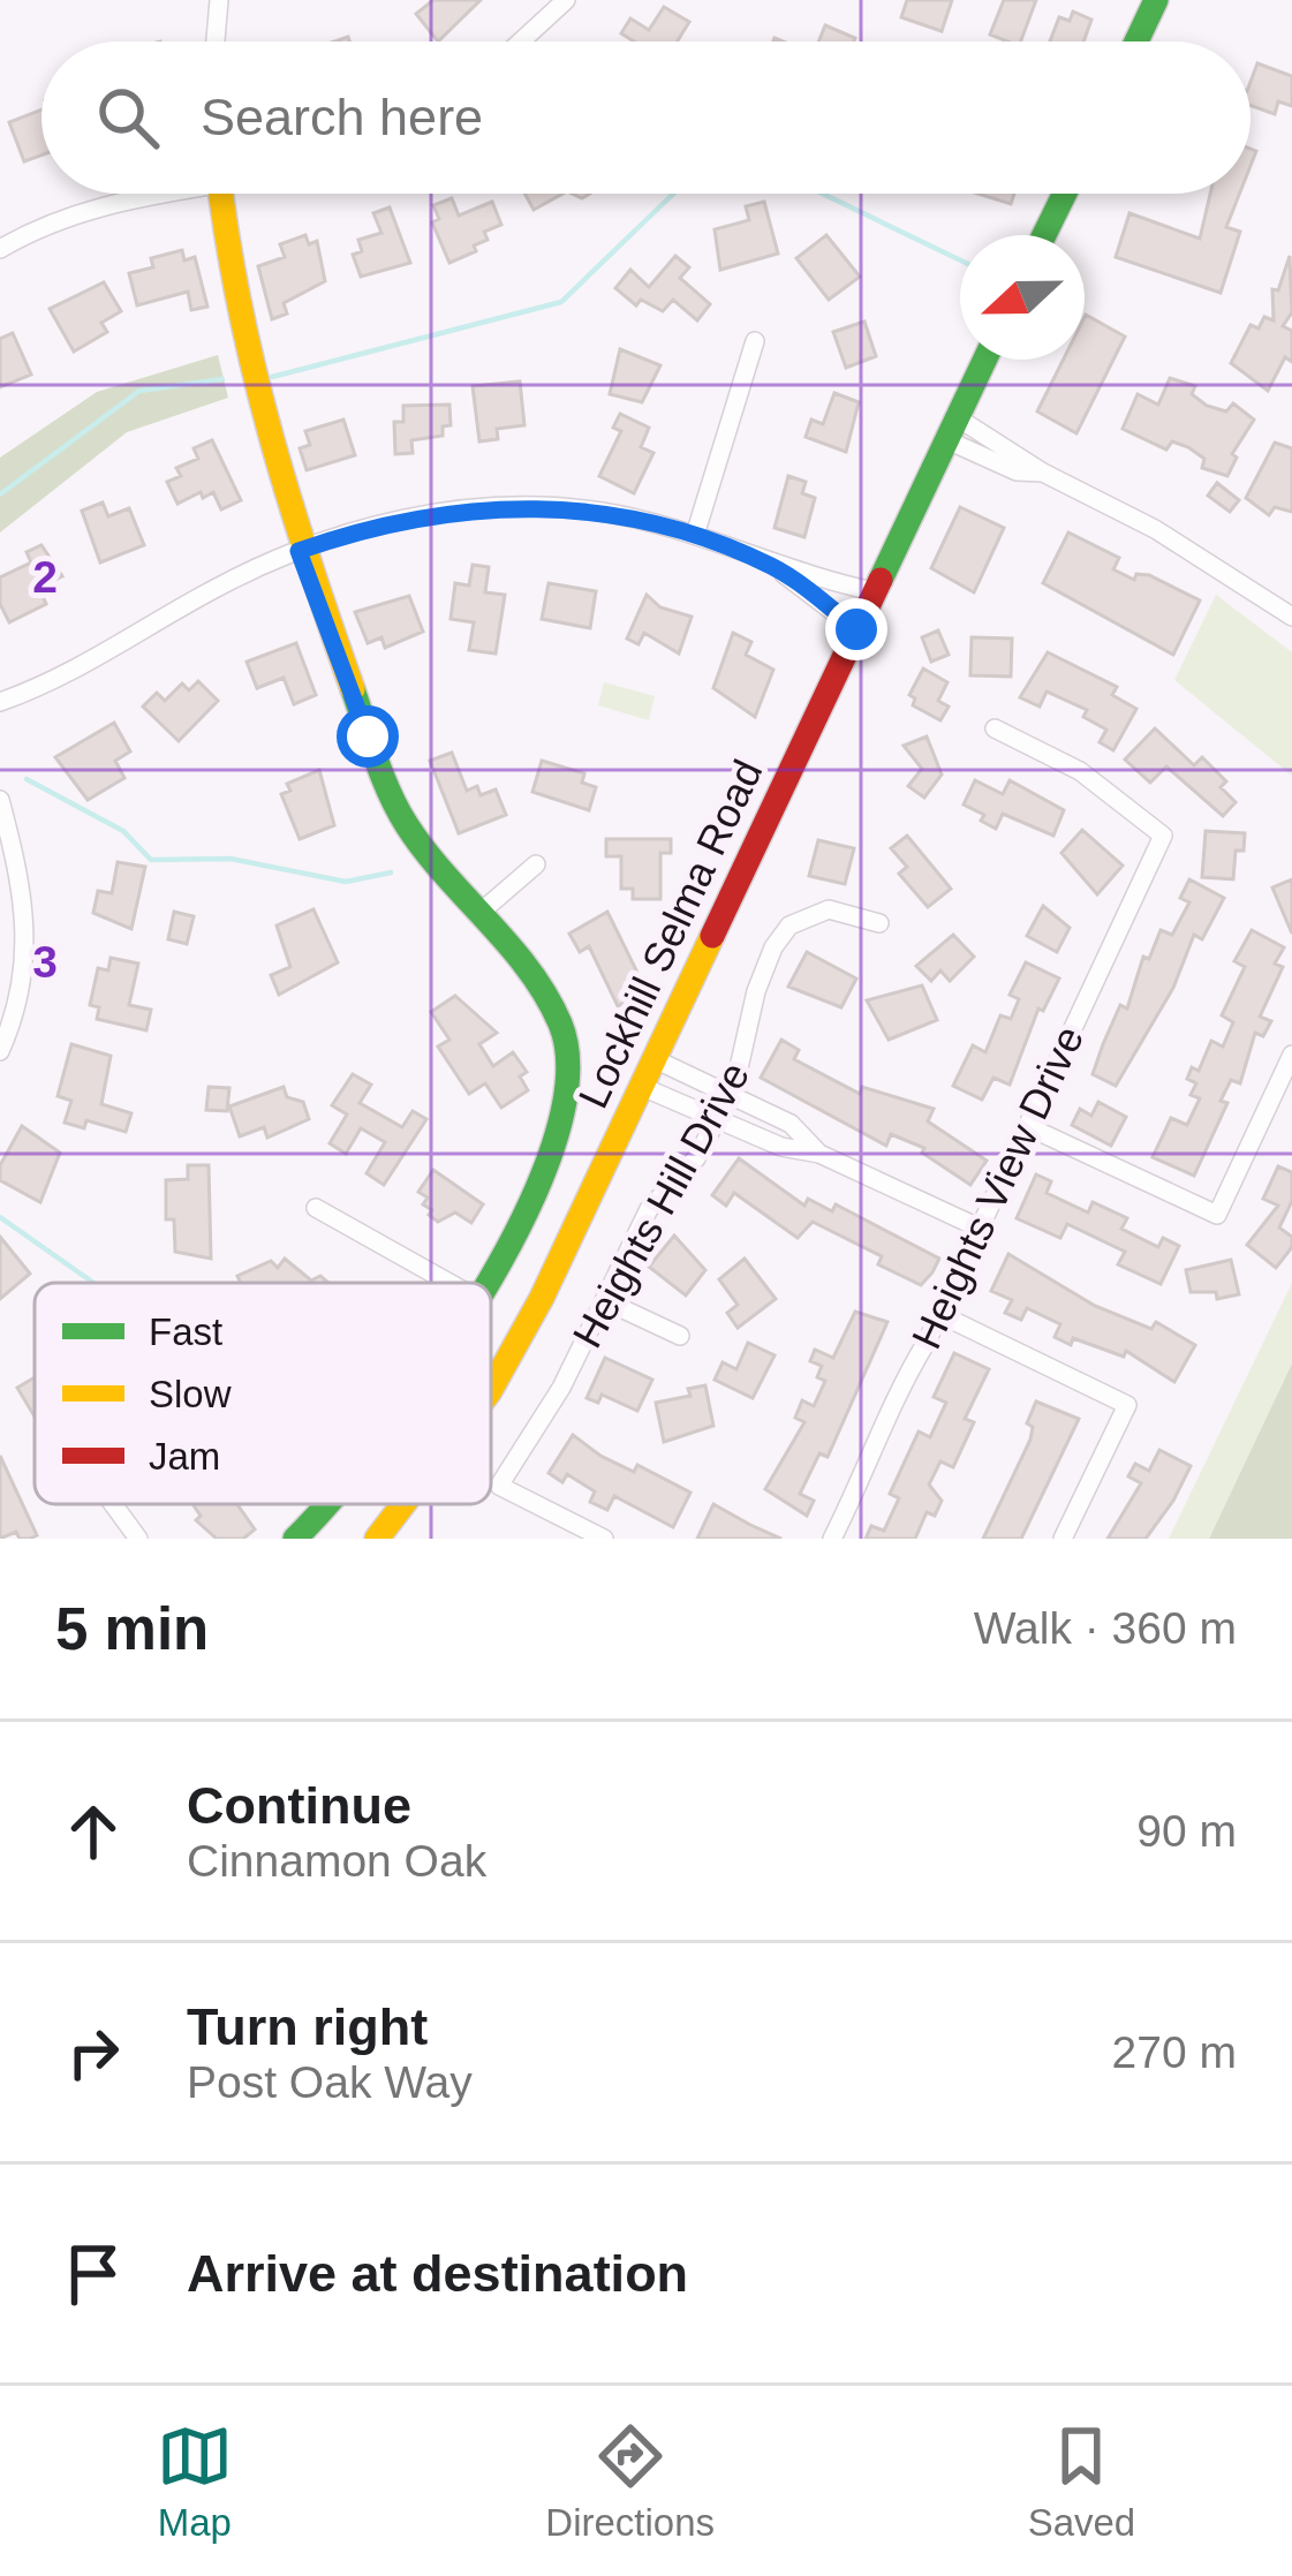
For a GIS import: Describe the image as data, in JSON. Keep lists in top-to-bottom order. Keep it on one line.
{"streets":{"street":["Lockhill Selma Road","Heights View Drive","Heights Hill Drive"]},"legend":["Fast","Slow","Jam"],"north":"left","page":{"search":"Search here","heading":["5 min","Walk · 360 m"],"list":[["Continue","Cinnamon Oak","90 m"],["Turn right","Post Oak Way","270 m"],"Arrive at destination"],"nav":["Map","Directions","Saved"]},"grid":{"rows":["2","3"]}}
